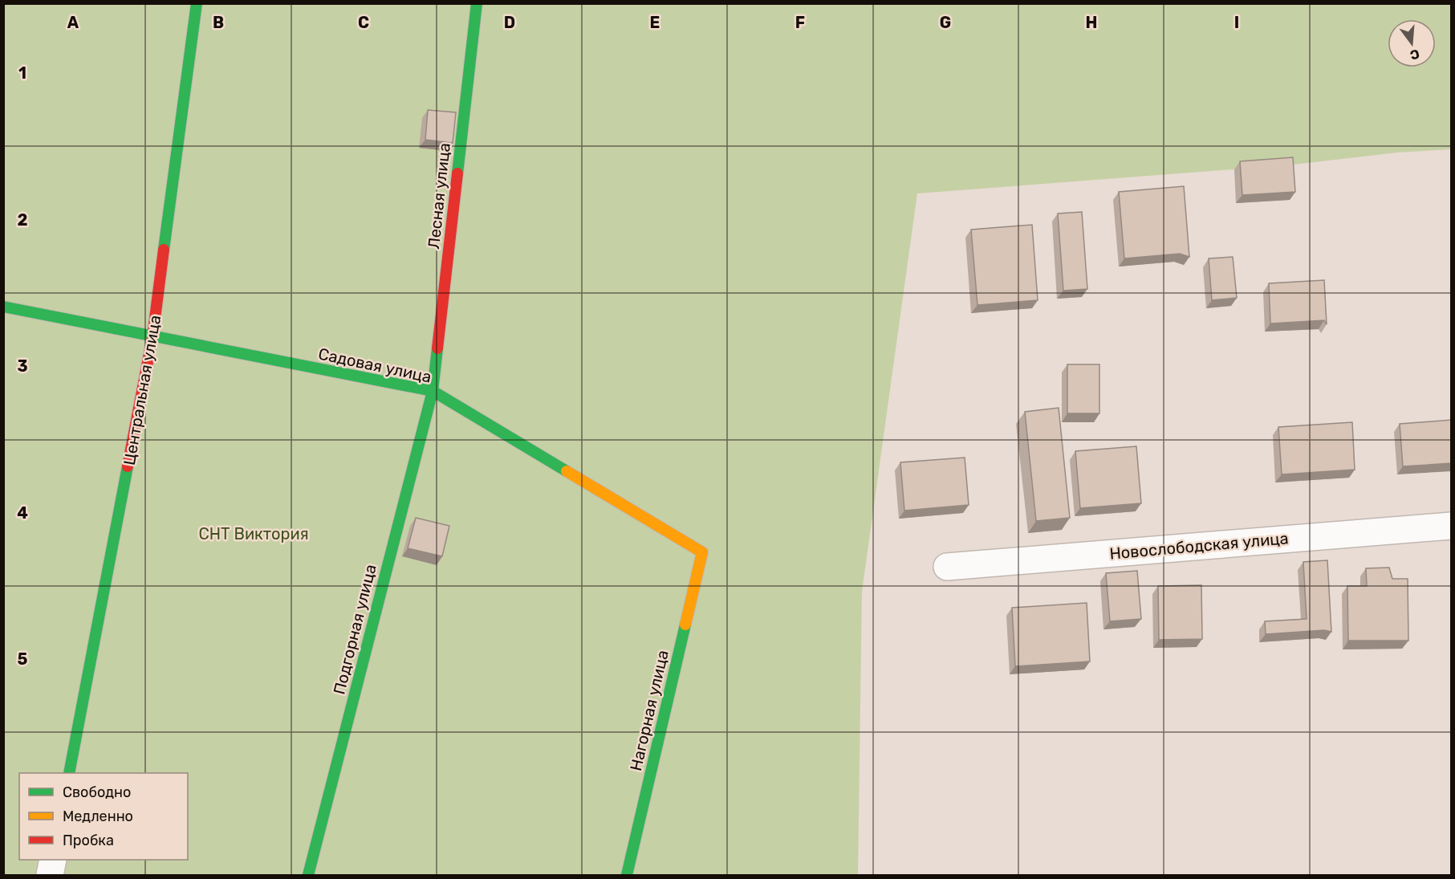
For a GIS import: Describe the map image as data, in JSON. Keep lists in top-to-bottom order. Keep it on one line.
{"streets":{"street":["Лесная улица","Садовая улица","Центральная улица","Новослободская улица","Подгорная улица","Нагорная улица"]},"crossings":[["Лесная улица","Садовая улица"],["Лесная улица","Подгорная улица"],["Садовая улица","Центральная улица"],["Садовая улица","Подгорная улица"],["Садовая улица","Нагорная улица"]],"parks":["СНТ Виктория"],"legend":["Свободно","Медленно","Пробка"],"north":"bottom","grid":{"columns":["A","B","C","D","E","F","G","H","I"],"rows":["1","2","3","4","5"]}}
